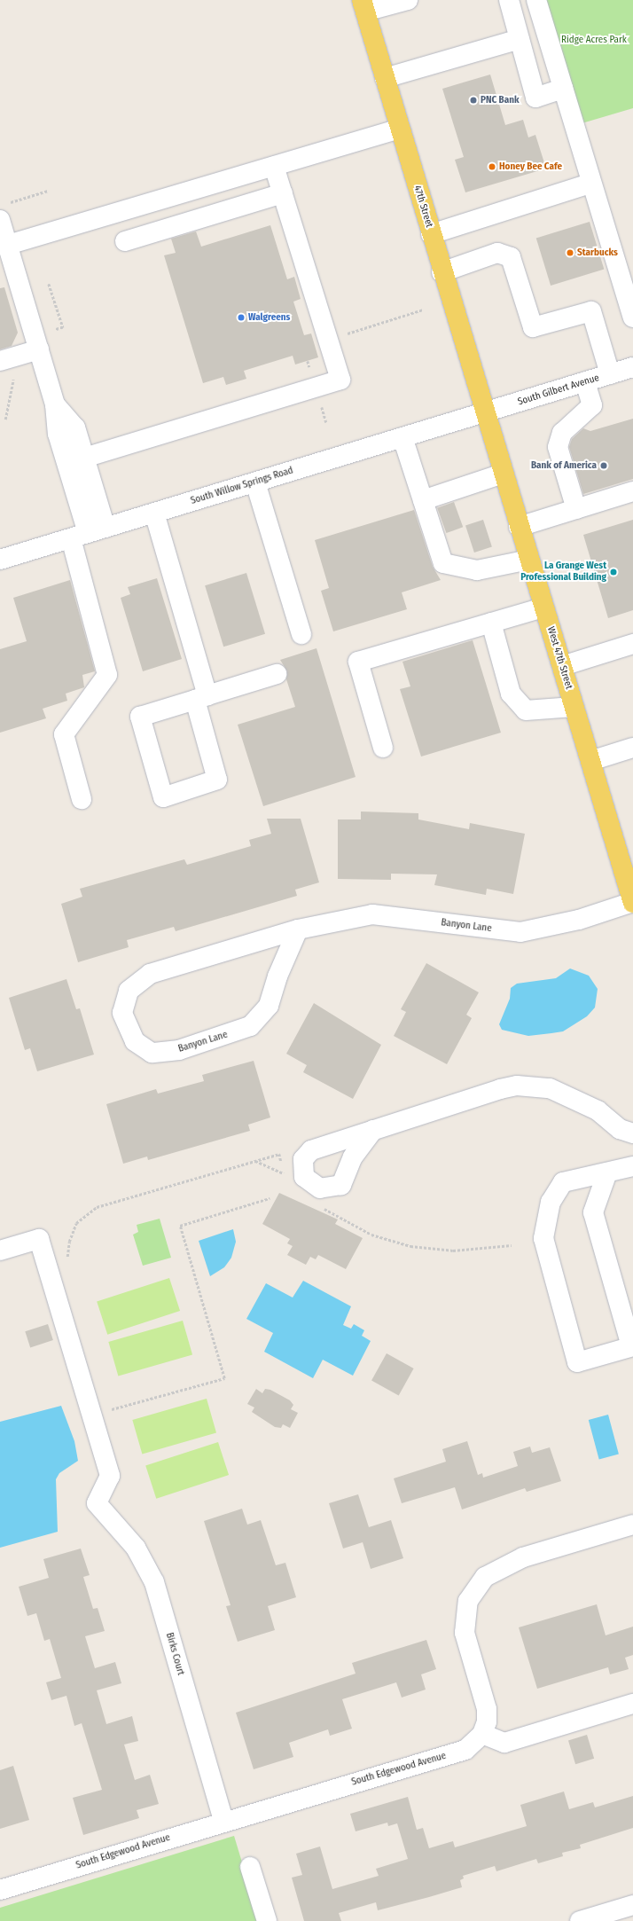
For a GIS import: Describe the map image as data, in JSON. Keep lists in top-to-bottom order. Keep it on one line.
{"streets":{"main road":["47th Street","West 47th Street"],"street":["South Gilbert Avenue","South Willow Springs Road","Banyon Lane","Birks Court","South Edgewood Avenue"]},"crossings":[["47th Street","South Gilbert Avenue"],["47th Street","South Willow Springs Road"],["47th Street","West 47th Street"],["South Gilbert Avenue","South Willow Springs Road"],["South Gilbert Avenue","West 47th Street"],["South Willow Springs Road","West 47th Street"],["West 47th Street","Banyon Lane"],["Birks Court","South Edgewood Avenue"]],"parks":["Ridge Acres Park"],"places":["PNC Bank","Honey Bee Cafe","Starbucks","Walgreens","Bank of America","La Grange West Professional Building"]}
